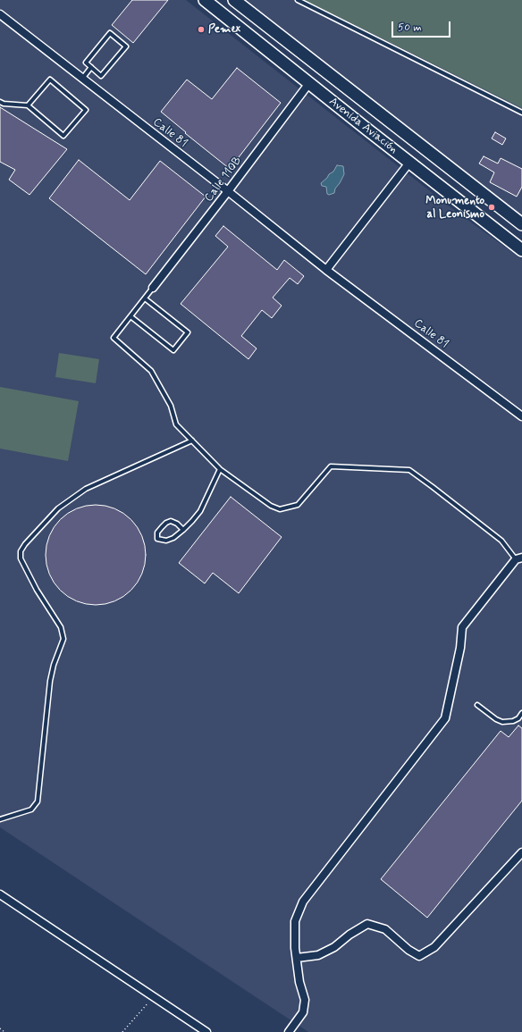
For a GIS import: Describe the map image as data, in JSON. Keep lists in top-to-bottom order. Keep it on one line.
{"streets":{"main road":["Avenida Aviación"],"street":["Calle 81","Calle 110B"]},"crossings":[["Avenida Aviación","Calle 110B"],["Calle 81","Calle 110B"]],"places":["Pemex","Monumento al Leonismo"],"scale_bar":"50 m"}
